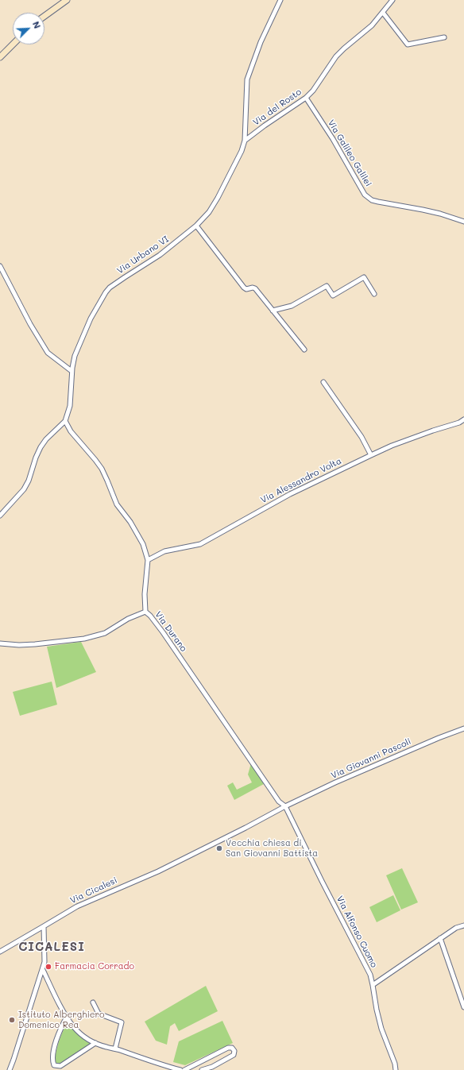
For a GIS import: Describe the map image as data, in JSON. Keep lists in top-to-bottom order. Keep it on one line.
{"streets":{"street":["Via del Rosto","Via Galileo Galilei","Via Urbano VI","Via Alessandro Volta","Via Durano","Via Giovanni Pascoli","Via Cicalesi","Via Alfonso Cuomo"]},"crossings":[["Via del Rosto","Via Galileo Galilei"],["Via del Rosto","Via Urbano VI"],["Via Urbano VI","Via Durano"],["Via Alessandro Volta","Via Durano"],["Via Durano","Via Giovanni Pascoli"],["Via Durano","Via Cicalesi"],["Via Durano","Via Alfonso Cuomo"],["Via Giovanni Pascoli","Via Cicalesi"],["Via Giovanni Pascoli","Via Alfonso Cuomo"],["Via Cicalesi","Via Alfonso Cuomo"]],"districts":["CICALESI"],"places":["Vecchia chiesa di San Giovanni Battista","Farmacia Corrado","Istituto Alberghiero Domenico Rea"],"north":"top right"}
